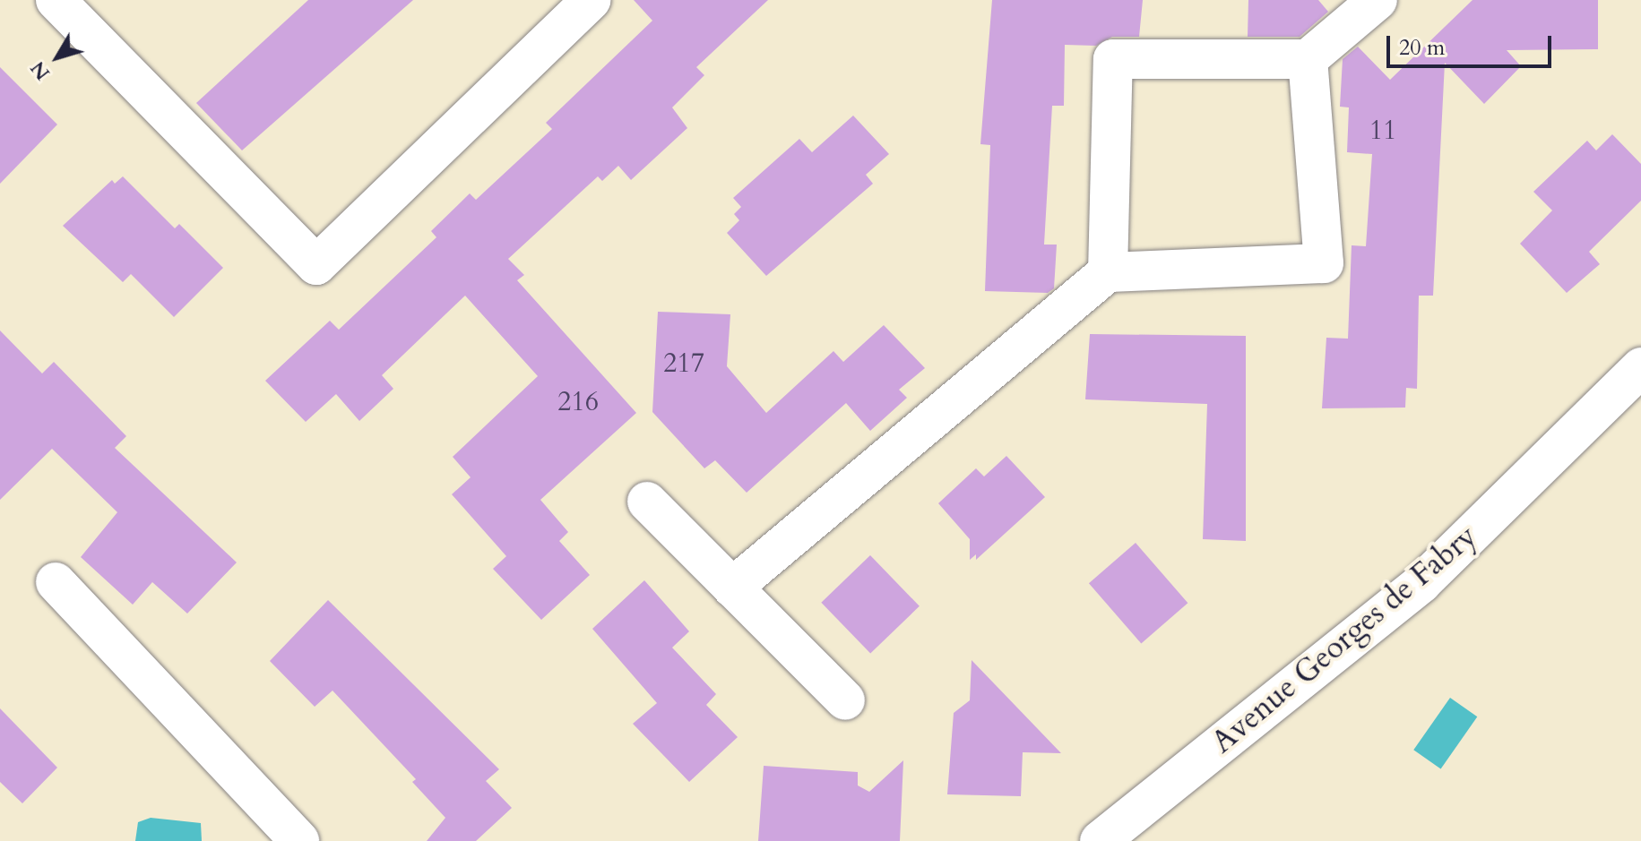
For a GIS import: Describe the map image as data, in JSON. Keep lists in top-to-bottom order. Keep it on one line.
{"streets":{"street":["Avenue Georges de Fabry"]},"house_numbers":["11","217","216"],"scale_bar":"20 m","north":"bottom left"}
